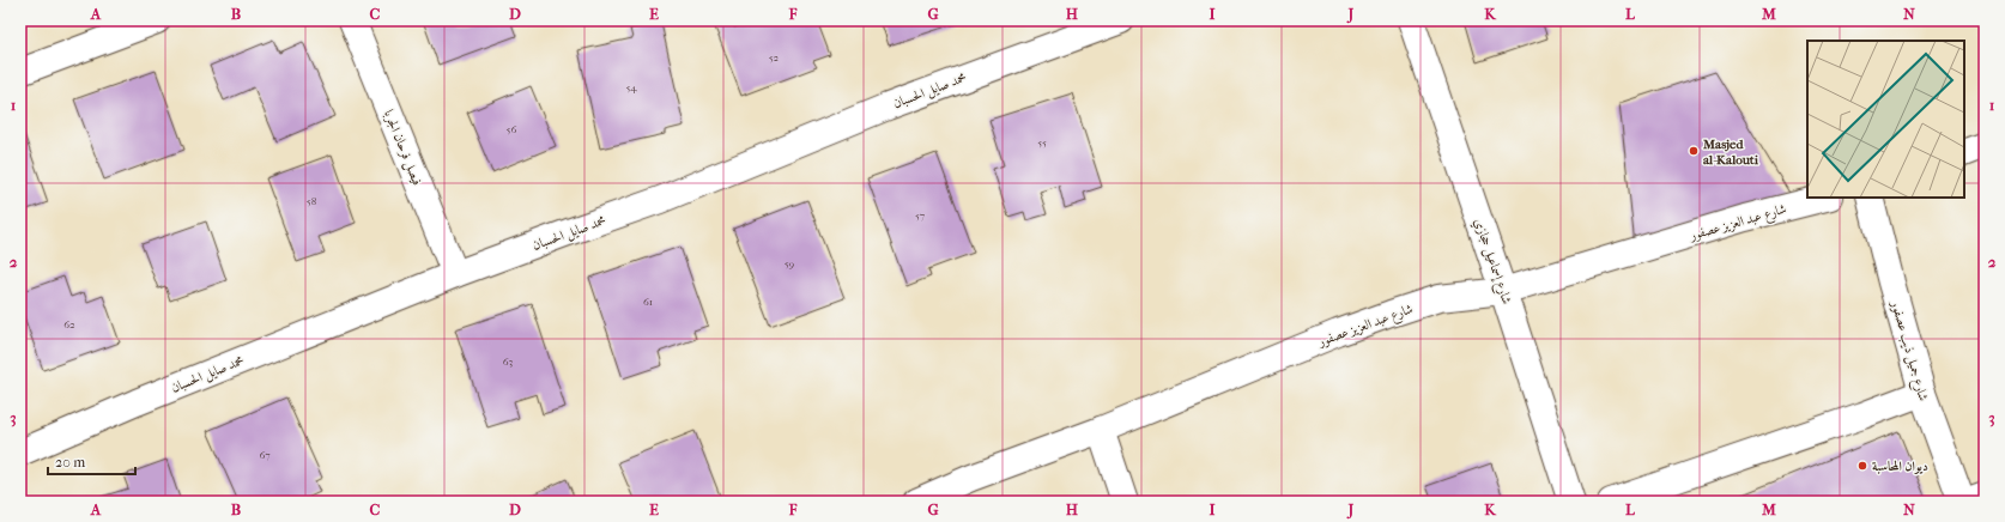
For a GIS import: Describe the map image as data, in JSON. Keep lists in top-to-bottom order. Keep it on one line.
{"streets":{"street":["محمد صايل الحسبان","فيصل فرحان الجربا","شارع عبد العزيز عصفور","شارع إسماعيل حجازي","شارع جميل ذيب عصفور"]},"crossings":[["محمد صايل الحسبان","فيصل فرحان الجربا"],["شارع عبد العزيز عصفور","شارع إسماعيل حجازي"]],"places":["Masjed al-Kalouti","ديوان المحاسبة"],"house_numbers":["52","54","56","55","58","57","59","61","62","63","67"],"scale_bar":"20 m","grid":{"columns":["A","B","C","D","E","F","G","H","I","J","K","L","M","N"],"rows":["1","2","3"]}}
